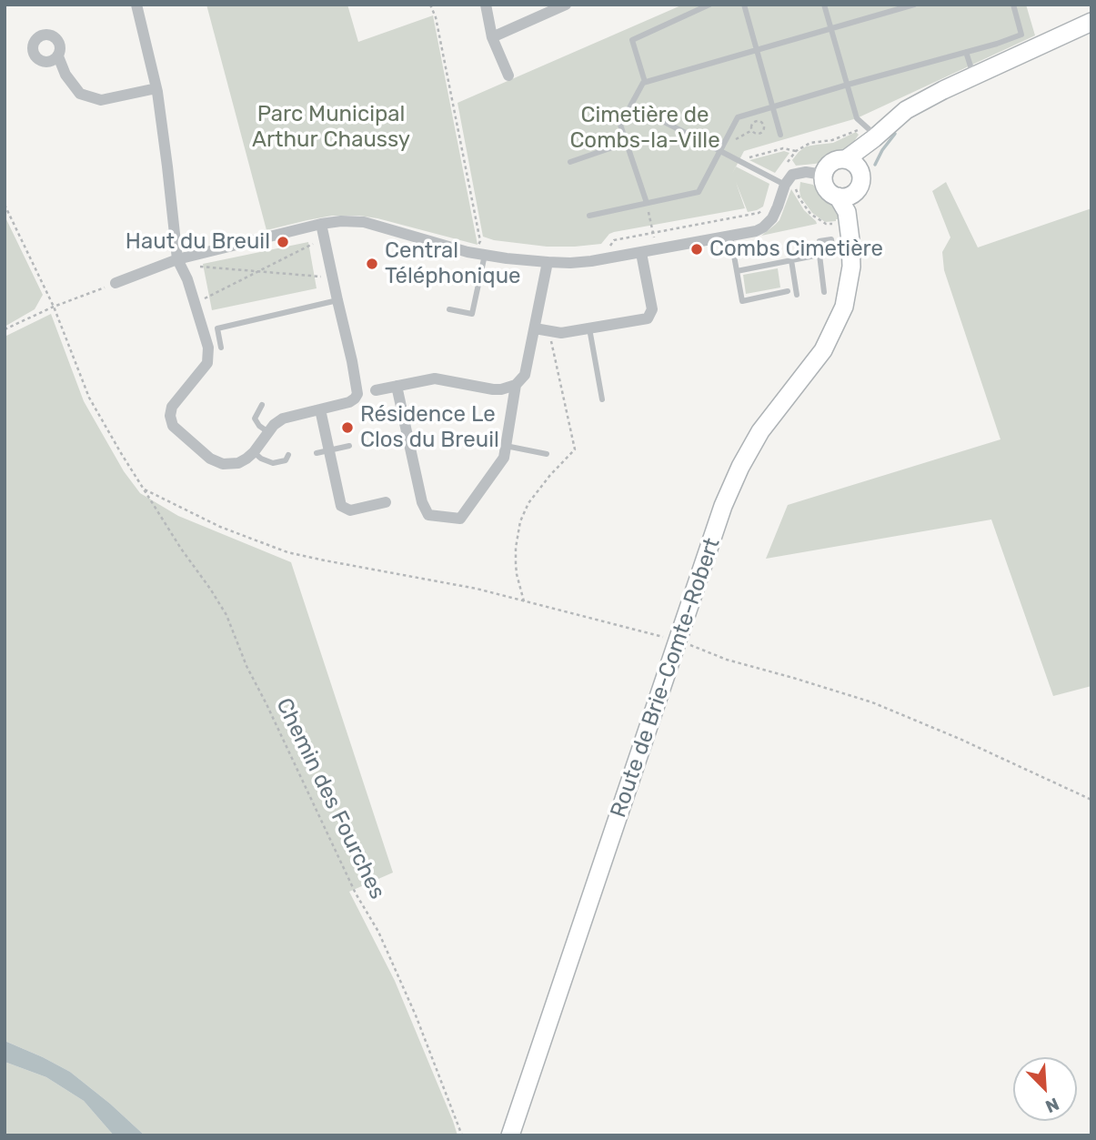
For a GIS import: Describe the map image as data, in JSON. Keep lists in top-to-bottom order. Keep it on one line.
{"streets":{"main road":["Route de Brie-Comte-Robert"],"path":["Chemin des Fourches"]},"parks":["Parc Municipal Arthur Chaussy","Cimetière de Combs-la-Ville"],"places":["Haut du Breuil","Combs Cimetière","Central Téléphonique","Résidence Le Clos du Breuil"],"north":"bottom right"}
